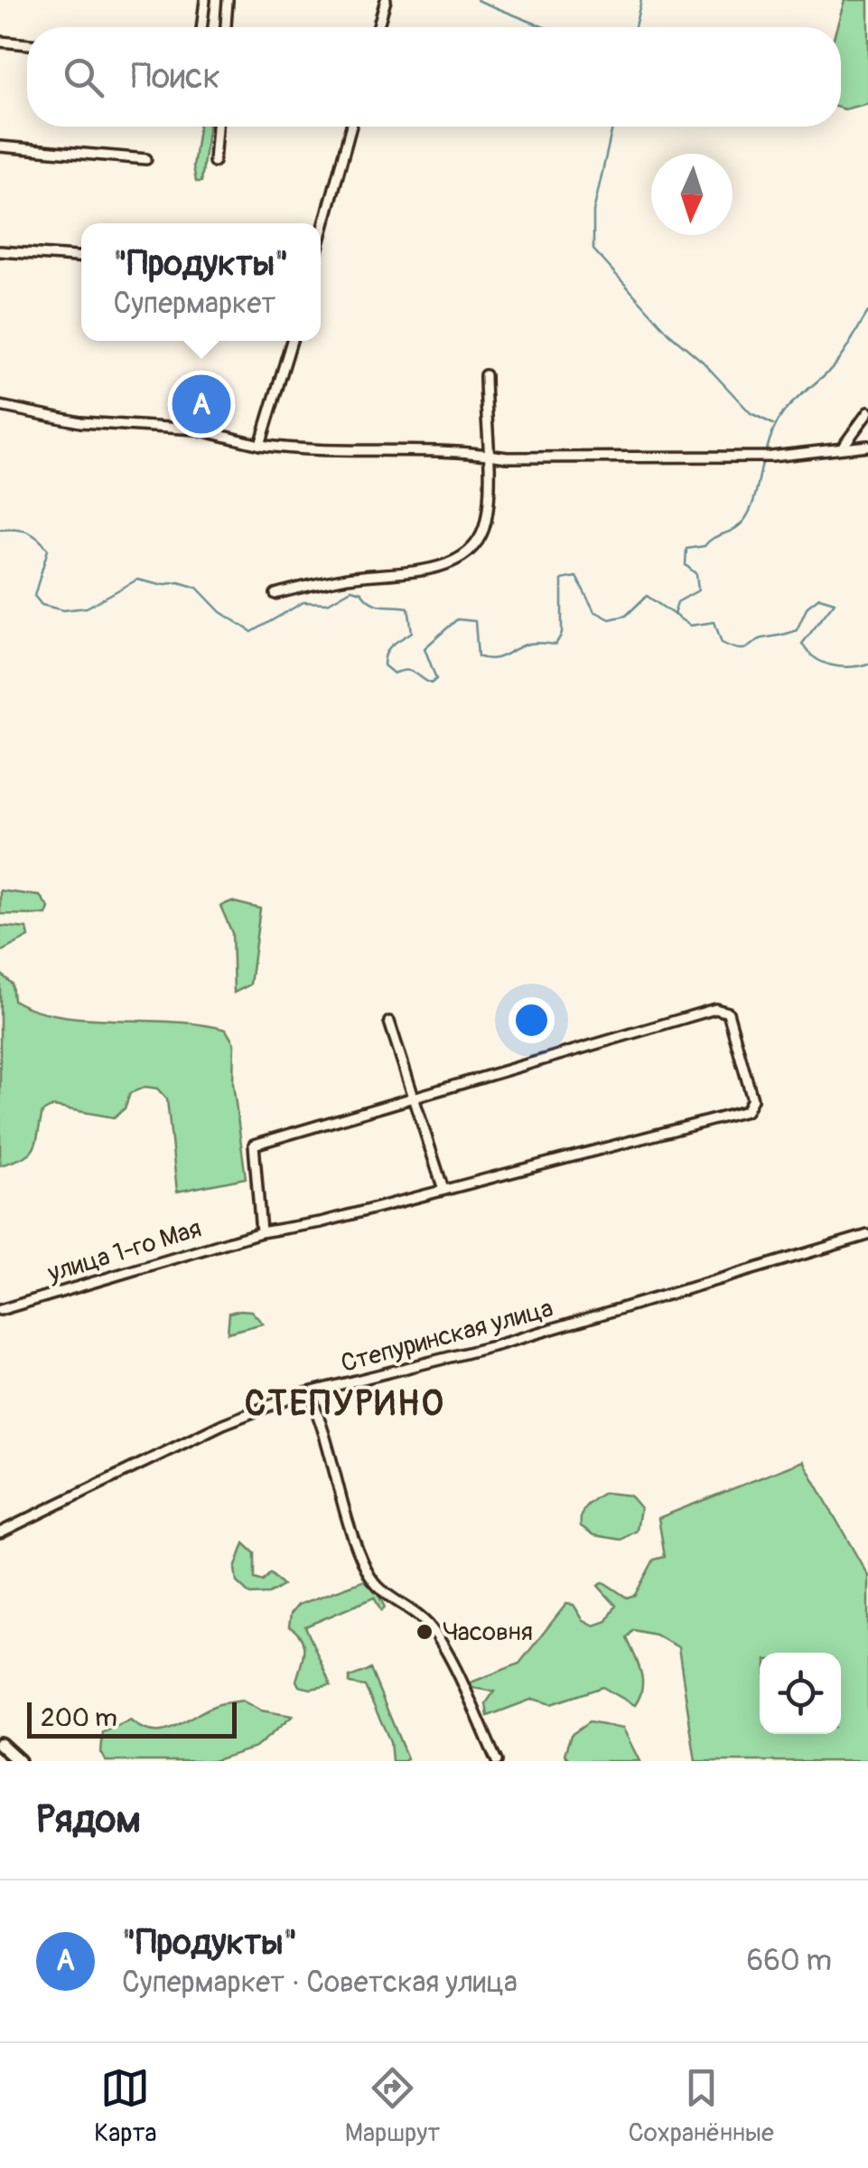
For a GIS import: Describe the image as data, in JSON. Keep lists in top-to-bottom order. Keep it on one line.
{"streets":{"street":["улица 1-го Мая","Степуринская улица"]},"districts":["СТЕПУРИНО"],"places":["Часовня"],"scale_bar":"200 m","north":"bottom","page":{"search":"Поиск","popup":["\"Продукты\"","Супермаркет"],"pins":"A","scale":"200 m","heading":"Рядом","list":[{"mark":"A","name":"\"Продукты\"","note":"Супермаркет · Советская улица","value":"660 m"}],"nav":["Карта","Маршрут","Сохранённые"]}}
